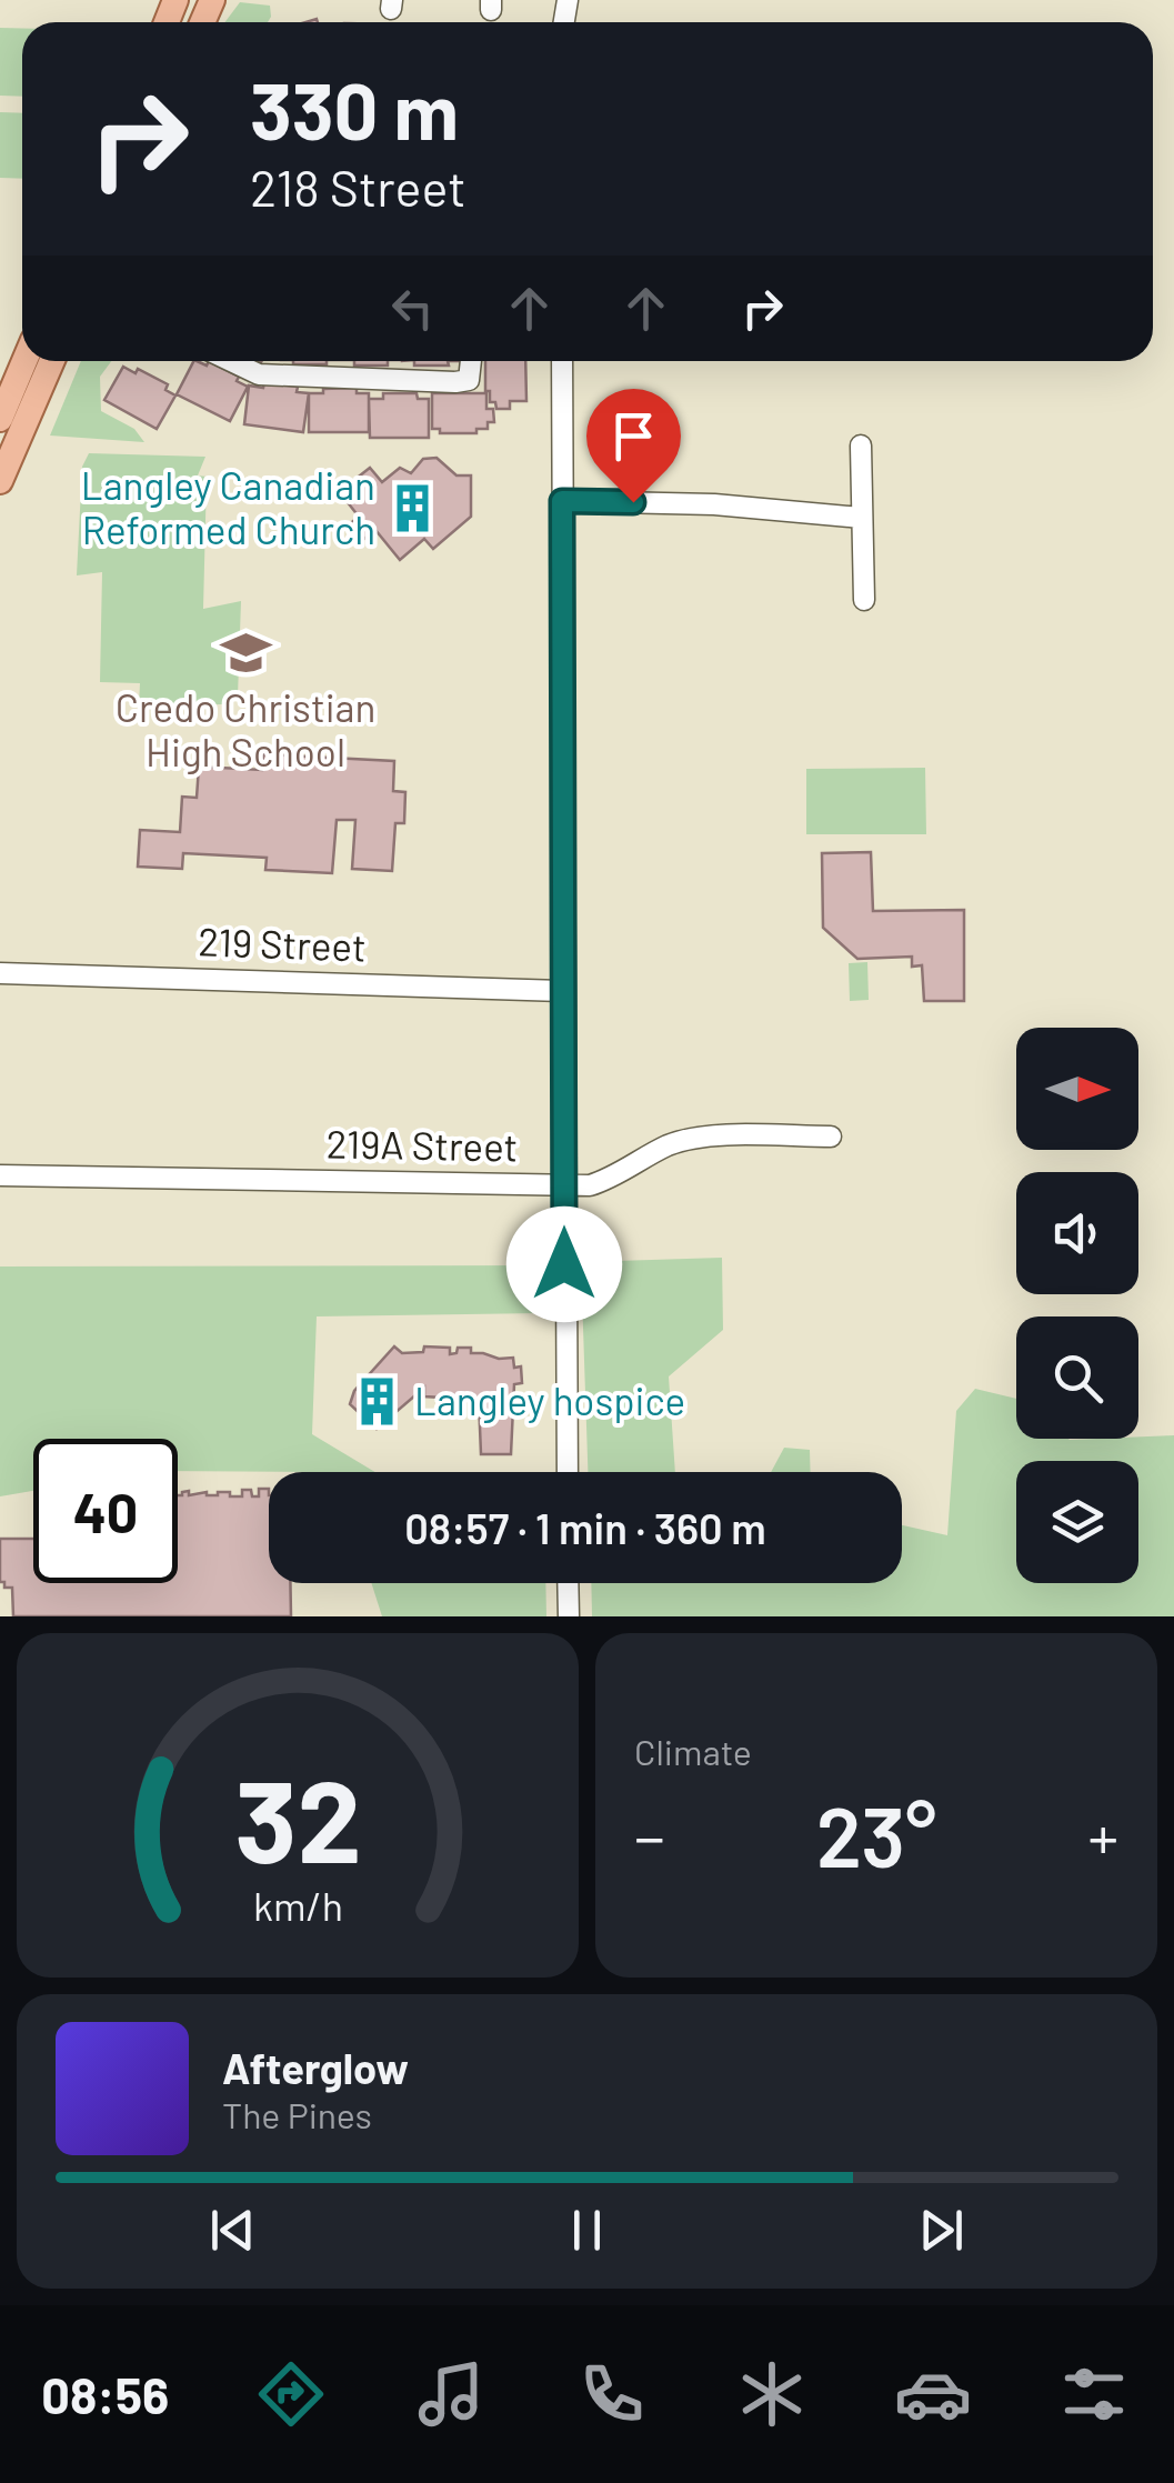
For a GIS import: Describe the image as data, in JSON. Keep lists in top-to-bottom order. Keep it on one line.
{"streets":{"street":["219 Street","219A Street"]},"places":{"building":["Langley Canadian Reformed Church","Langley hospice"],"school or university":["Credo Christian High School"]},"north":"right","page":{"turn":["330 m","218 Street"],"limit":"40","trip":"08:57 · 1 min · 360 m","tile":"Climate","heat":["−","23°","+"],"song":["Afterglow","The Pines"],"tabs":"08:56","gauge":["32","km/h"]}}
